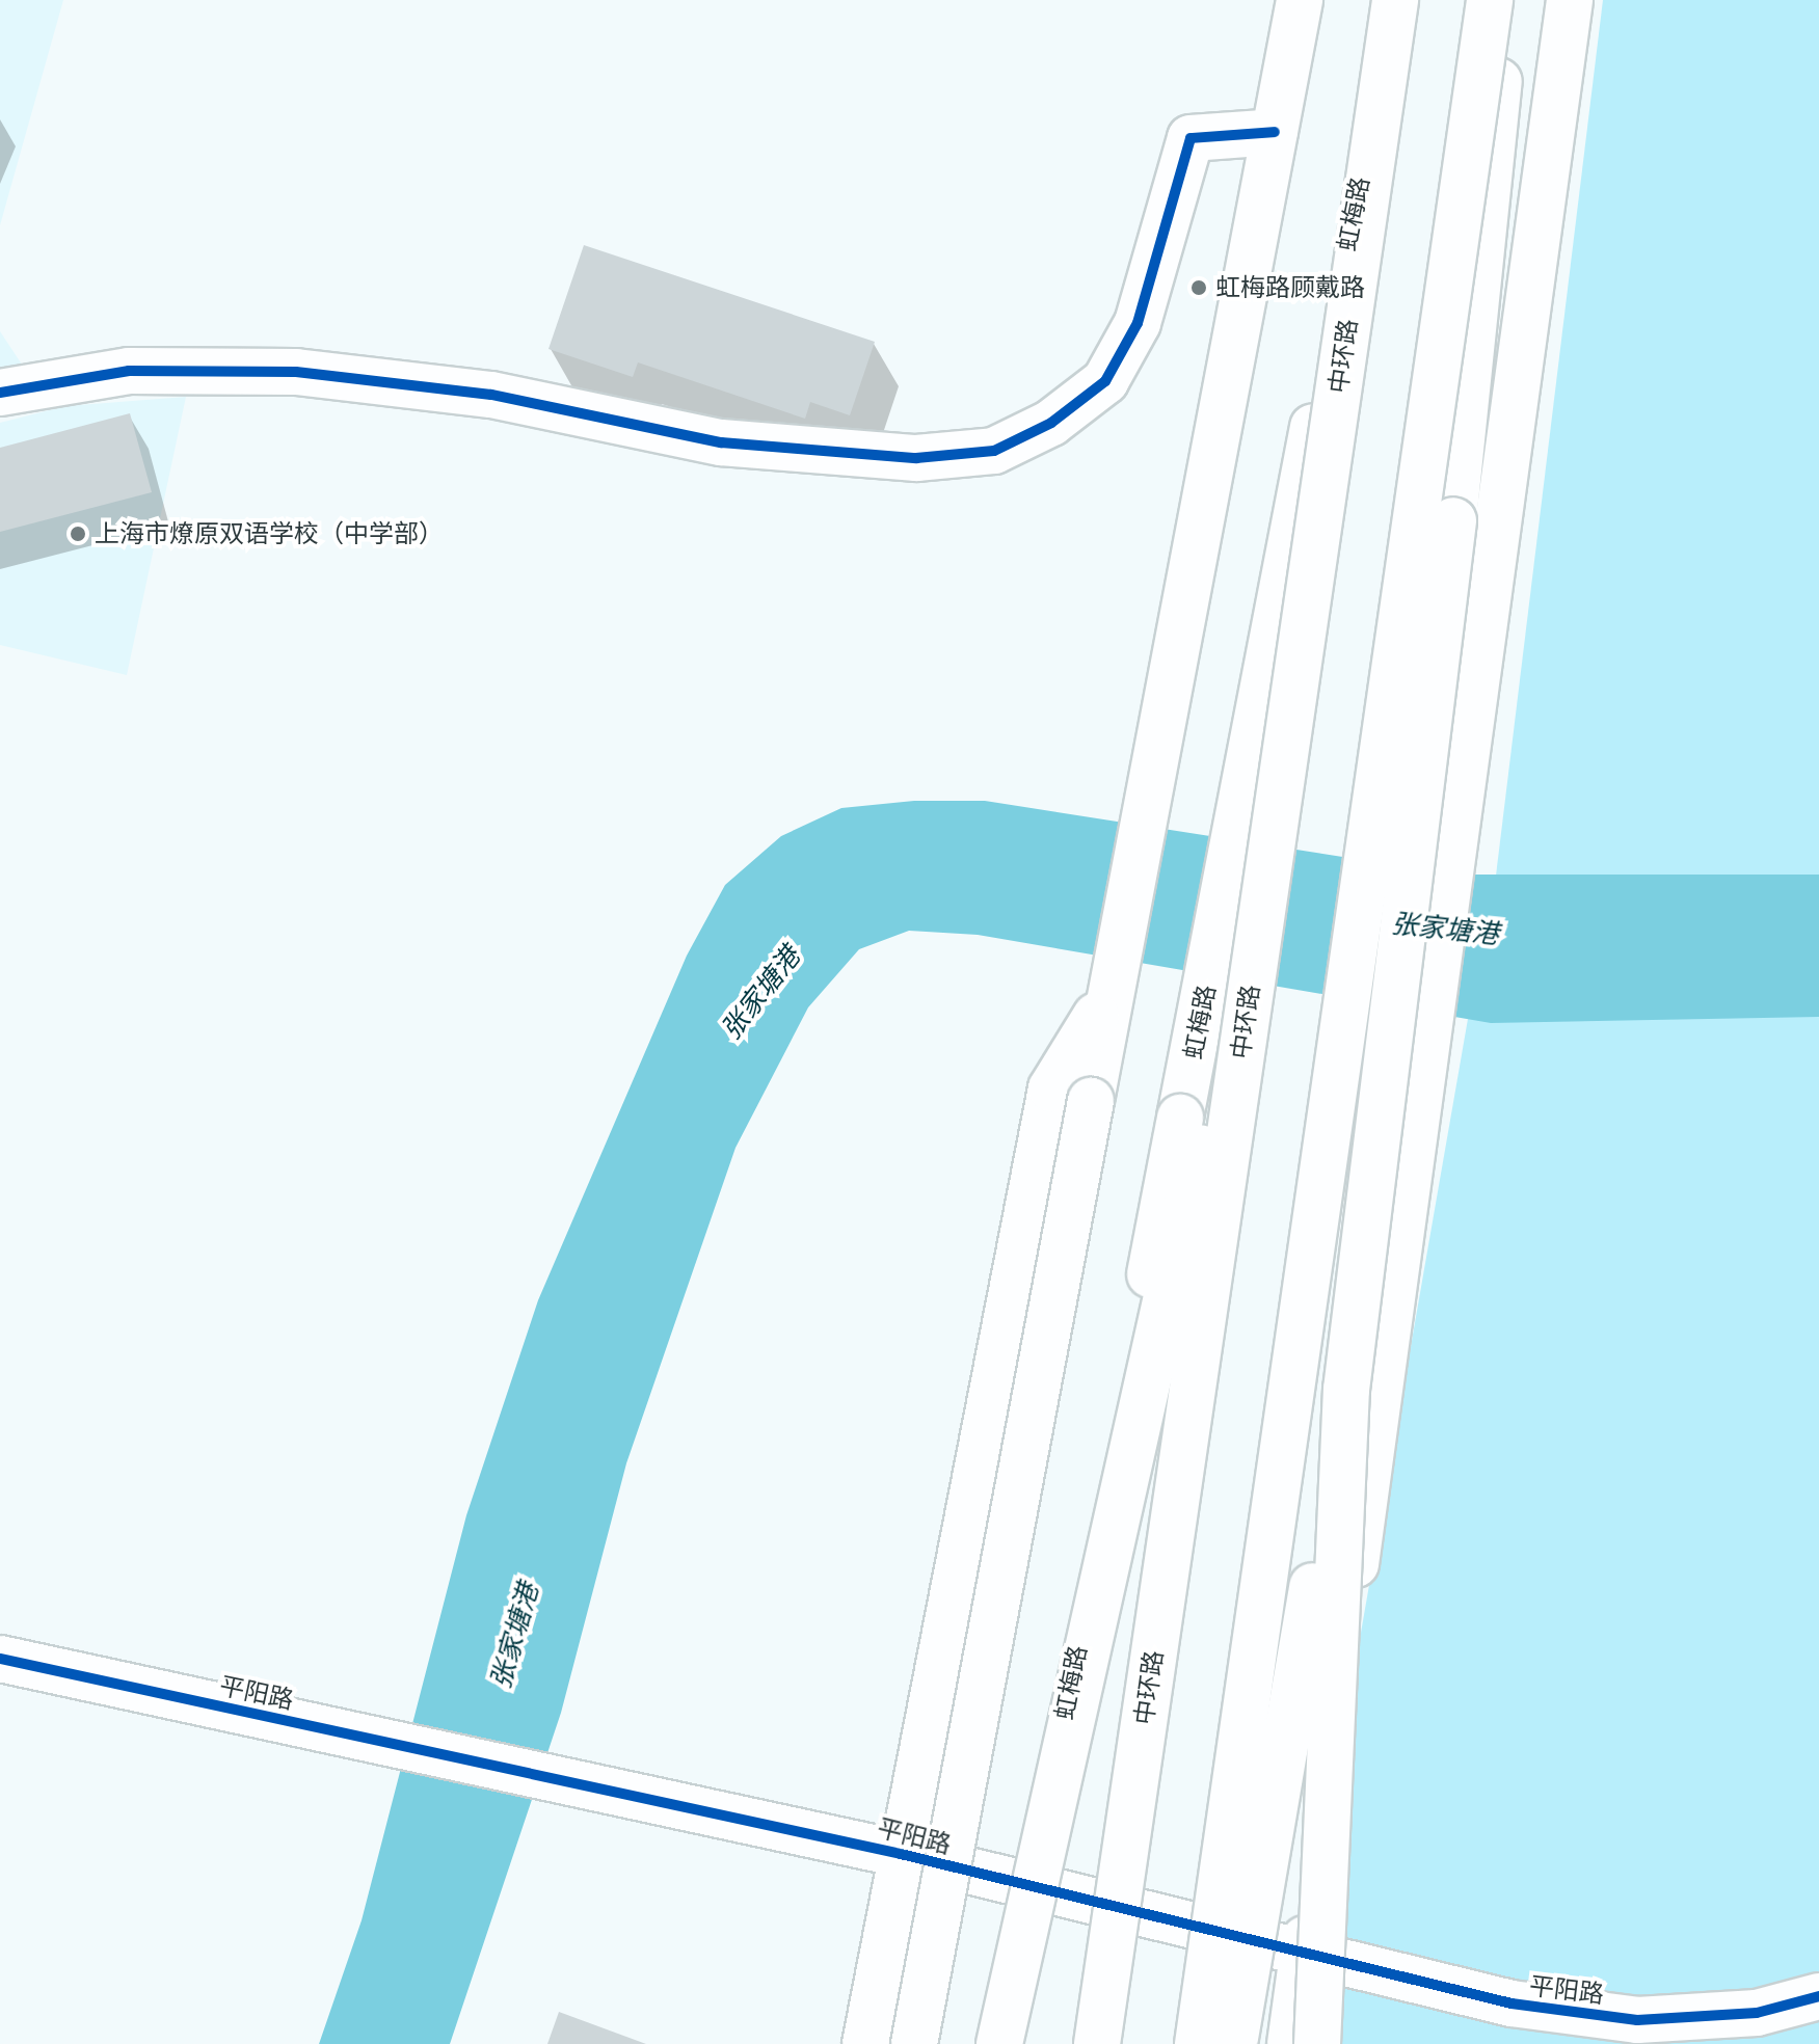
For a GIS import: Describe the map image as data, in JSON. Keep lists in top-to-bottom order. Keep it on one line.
{"streets":{"main road":["中环路","平阳路"]},"water":["张家塘港"],"places":["虹梅路顾戴路","上海市燎原双语学校（中学部）"]}
